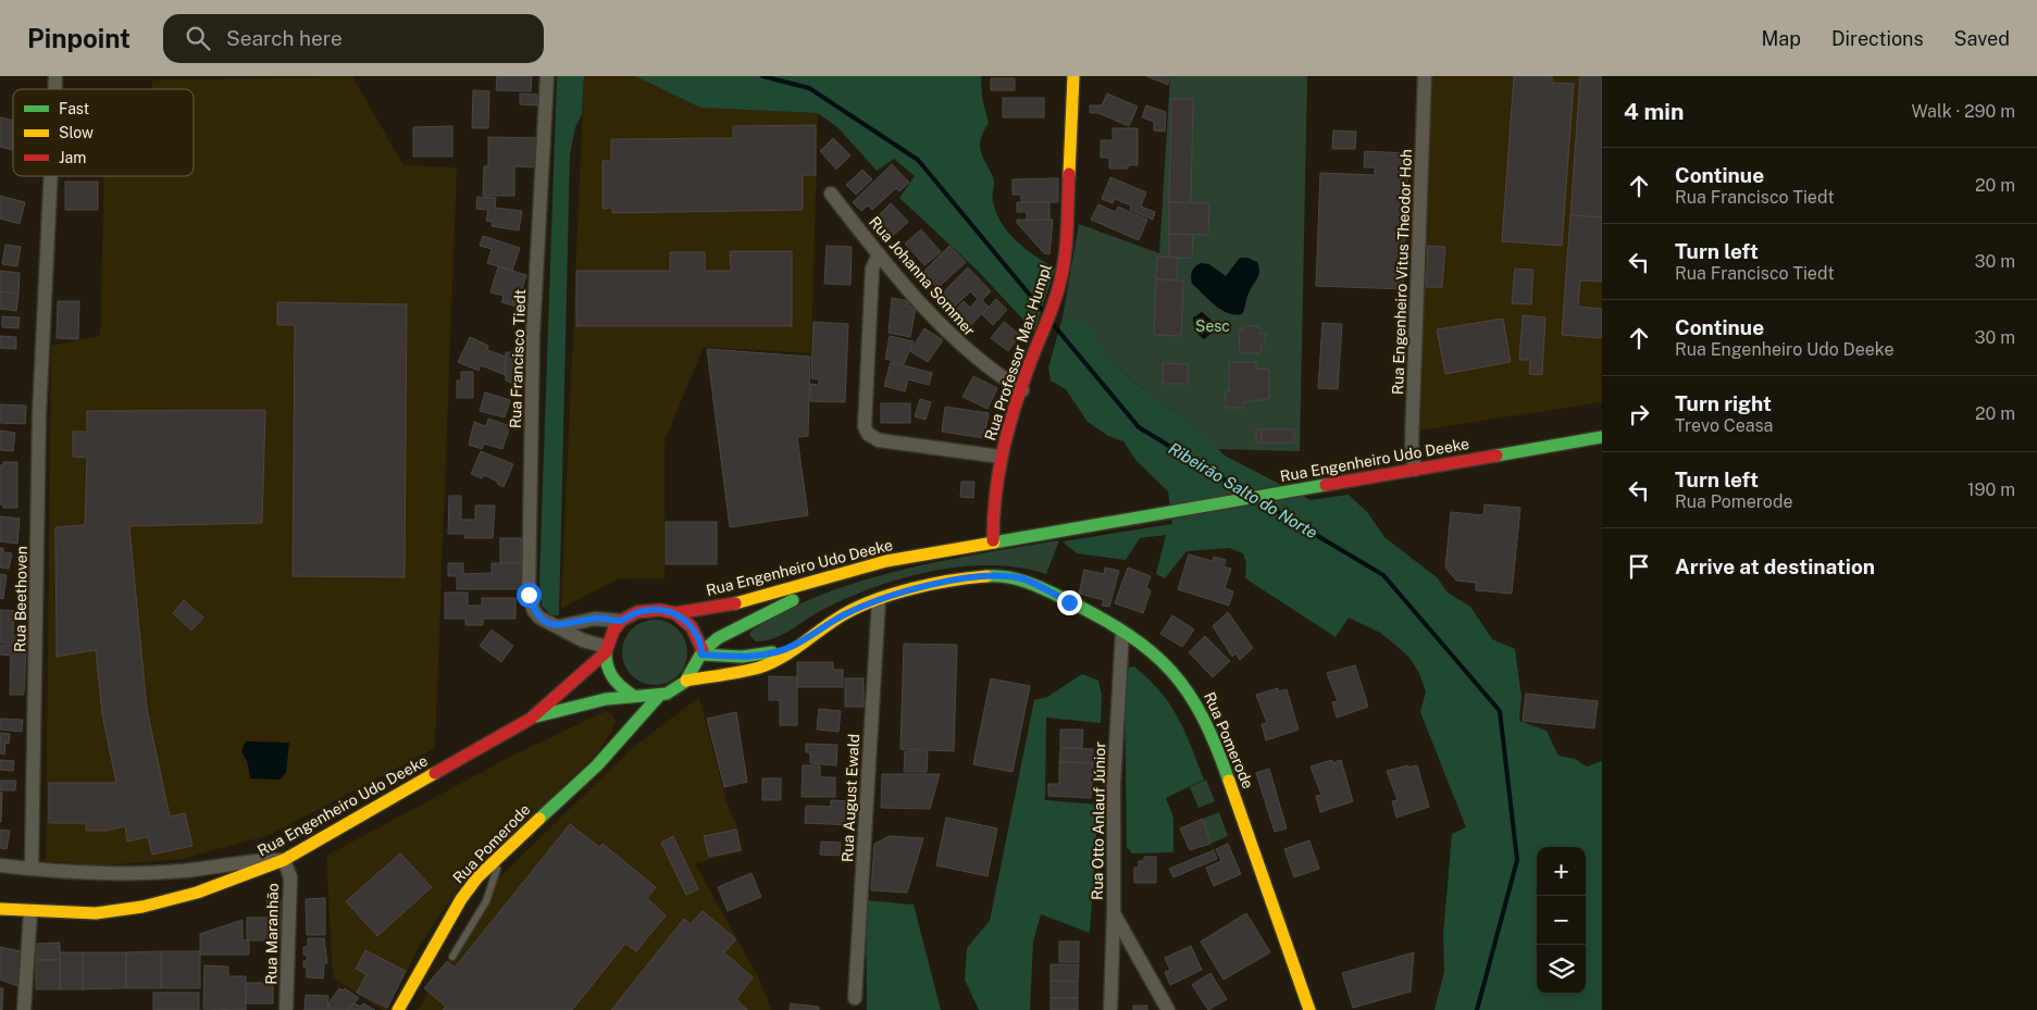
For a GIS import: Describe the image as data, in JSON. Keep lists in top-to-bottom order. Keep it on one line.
{"streets":{"main road":["Rua Professor Max Humpl","Rua Engenheiro Udo Deeke","Rua Pomerode"],"street":["Rua Engenheiro Vitus Theodor Hoh","Rua Johanna Sommer","Rua Francisco Tiedt","Rua Beethoven","Rua August Ewald","Rua Otto Anlauf Júnior","Rua Maranhão"]},"crossings":[["Rua Engenheiro Vitus Theodor Hoh","Rua Engenheiro Udo Deeke"],["Rua Johanna Sommer","Rua Professor Max Humpl"],["Rua Professor Max Humpl","Rua Engenheiro Udo Deeke"],["Rua Francisco Tiedt","Rua Engenheiro Udo Deeke"],["Rua Francisco Tiedt","Rua Pomerode"],["Rua Engenheiro Udo Deeke","Rua Pomerode"],["Rua Engenheiro Udo Deeke","Rua Maranhão"],["Rua Pomerode","Rua August Ewald"],["Rua Pomerode","Rua Otto Anlauf Júnior"]],"water":["Ribeirão Salto do Norte"],"parks":["Sesc"],"legend":["Fast","Slow","Jam"],"page":{"header":"Pinpoint","search":"Search here","nav":["Map","Directions","Saved"],"heading":["4 min","Walk · 290 m"],"list":[["Continue","Rua Francisco Tiedt","20 m"],["Turn left","Rua Francisco Tiedt","30 m"],["Continue","Rua Engenheiro Udo Deeke","30 m"],["Turn right","Trevo Ceasa","20 m"],["Turn left","Rua Pomerode","190 m"],"Arrive at destination"],"map_buttons":["+","−"]}}
